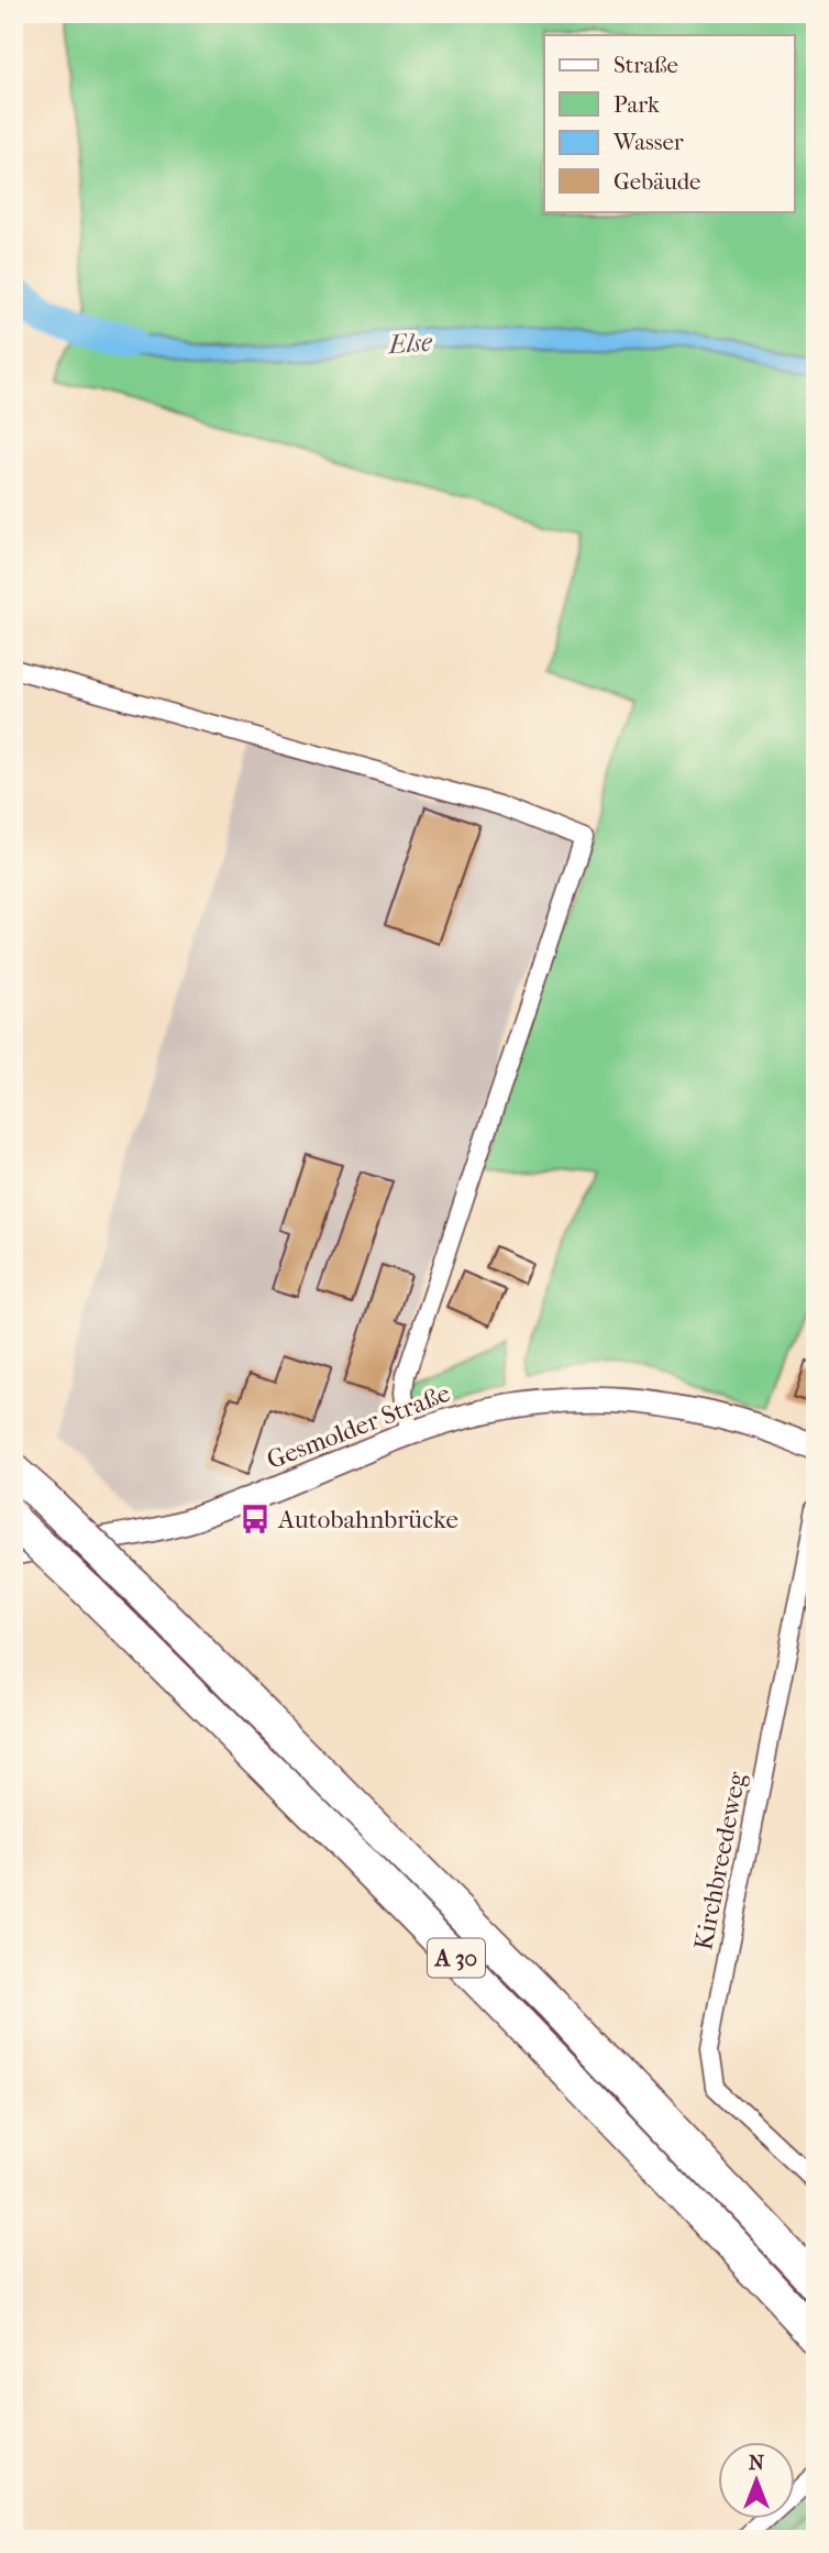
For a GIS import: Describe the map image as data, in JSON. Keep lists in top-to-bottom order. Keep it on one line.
{"streets":{"highway":["A 30"],"street":["Gesmolder Straße","Kirchbreedeweg"]},"water":["Else"],"places":{"bus stop":["Autobahnbrücke"]},"legend":["Straße","Park","Wasser","Gebäude"],"north":"top"}
